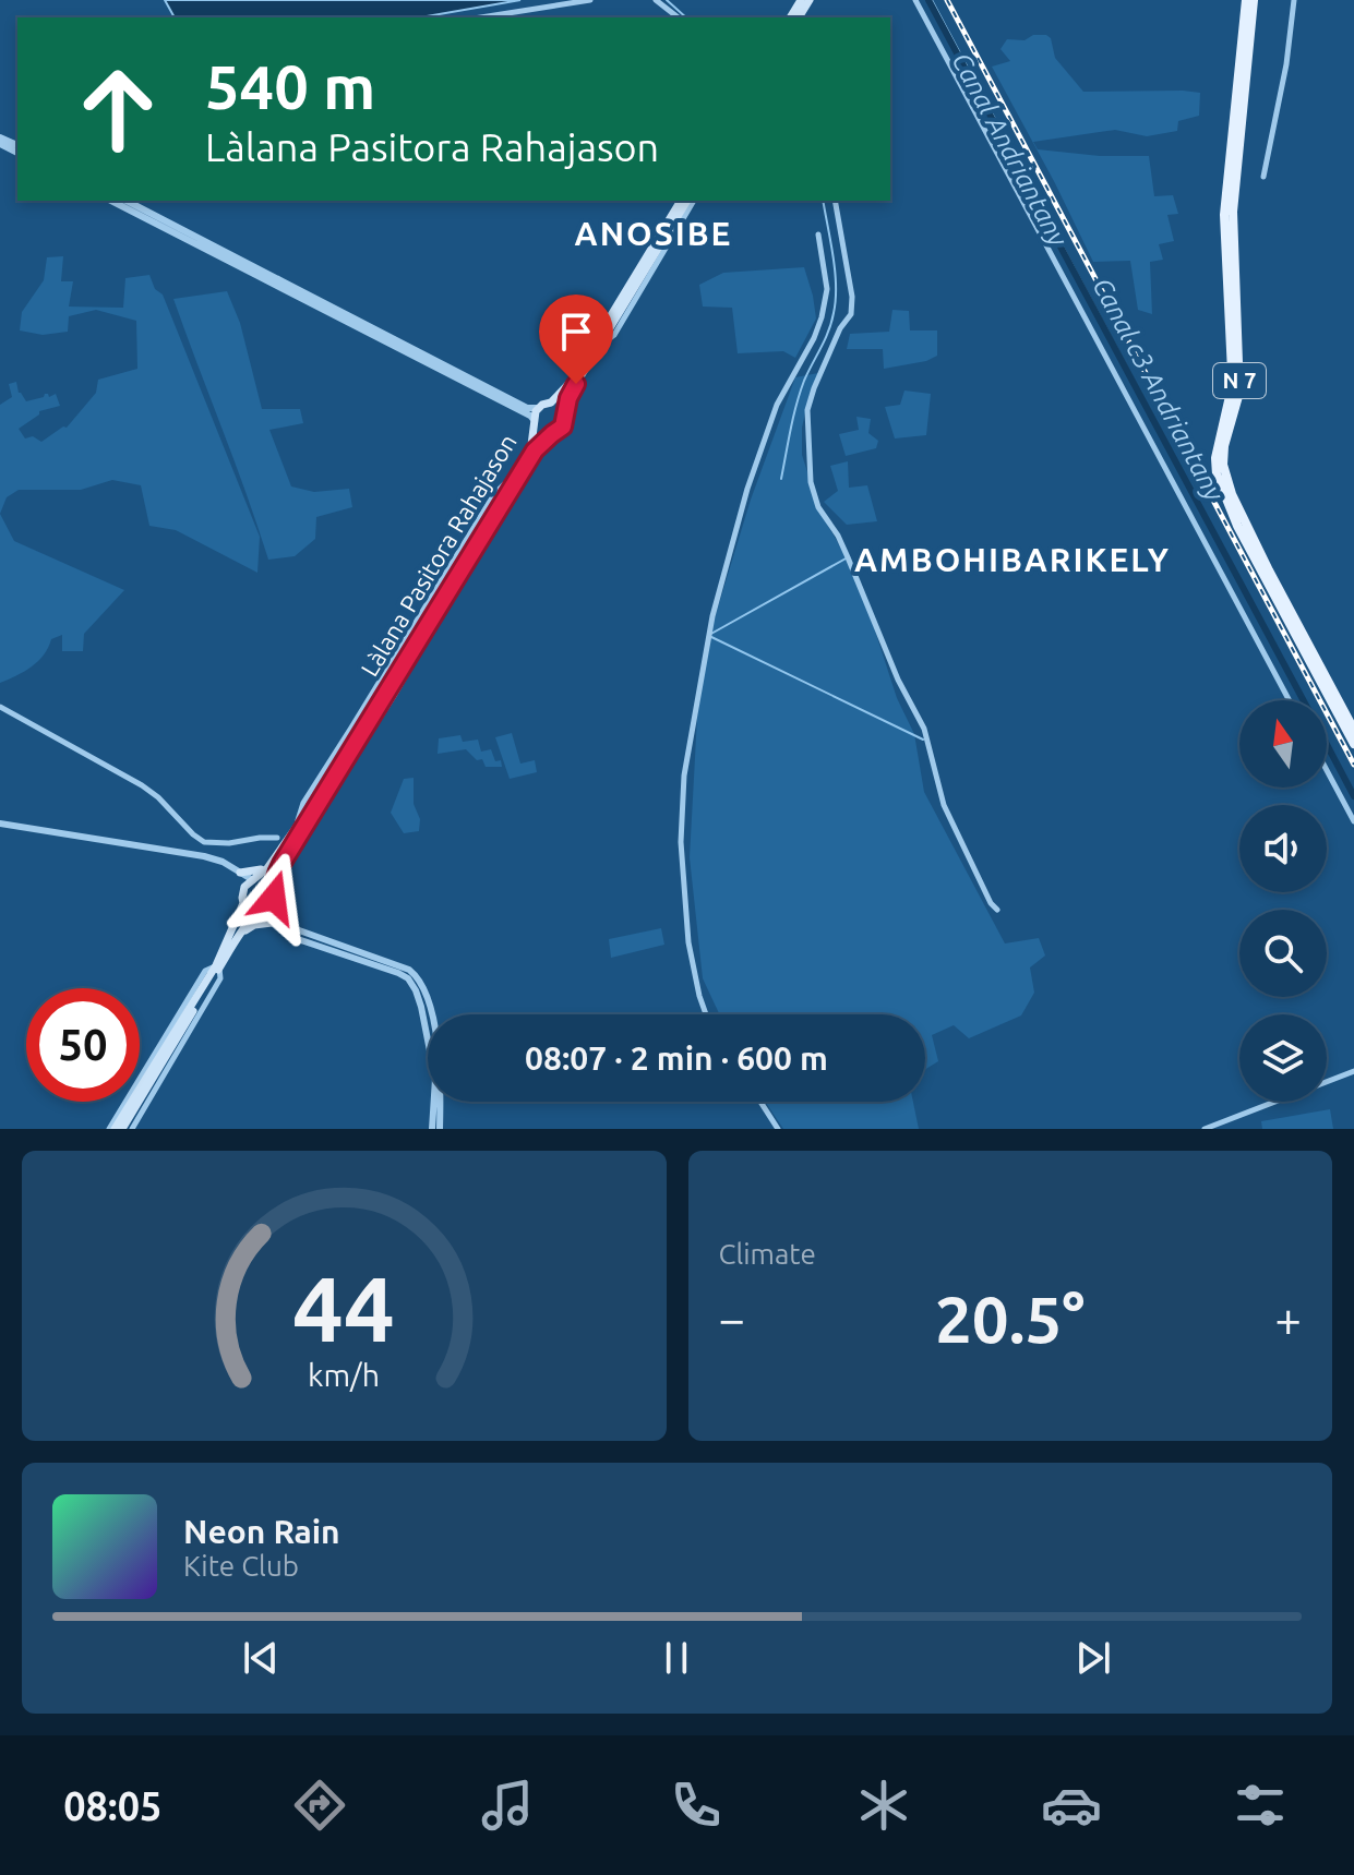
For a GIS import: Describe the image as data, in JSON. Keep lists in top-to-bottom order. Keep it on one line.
{"streets":{"main road":["N 7","Làlana Pasitora Rahajason"]},"districts":["ANOSIBE","AMBOHIBARIKELY"],"water":["Canal Andriantany","Canal c3 Andriantany"],"north":"top","page":{"turn":["540 m","Làlana Pasitora Rahajason"],"limit":"50","trip":"08:07 · 2 min · 600 m","tile":"Climate","heat":["−","20.5°","+"],"song":["Neon Rain","Kite Club"],"tabs":"08:05","gauge":["44","km/h"]}}
